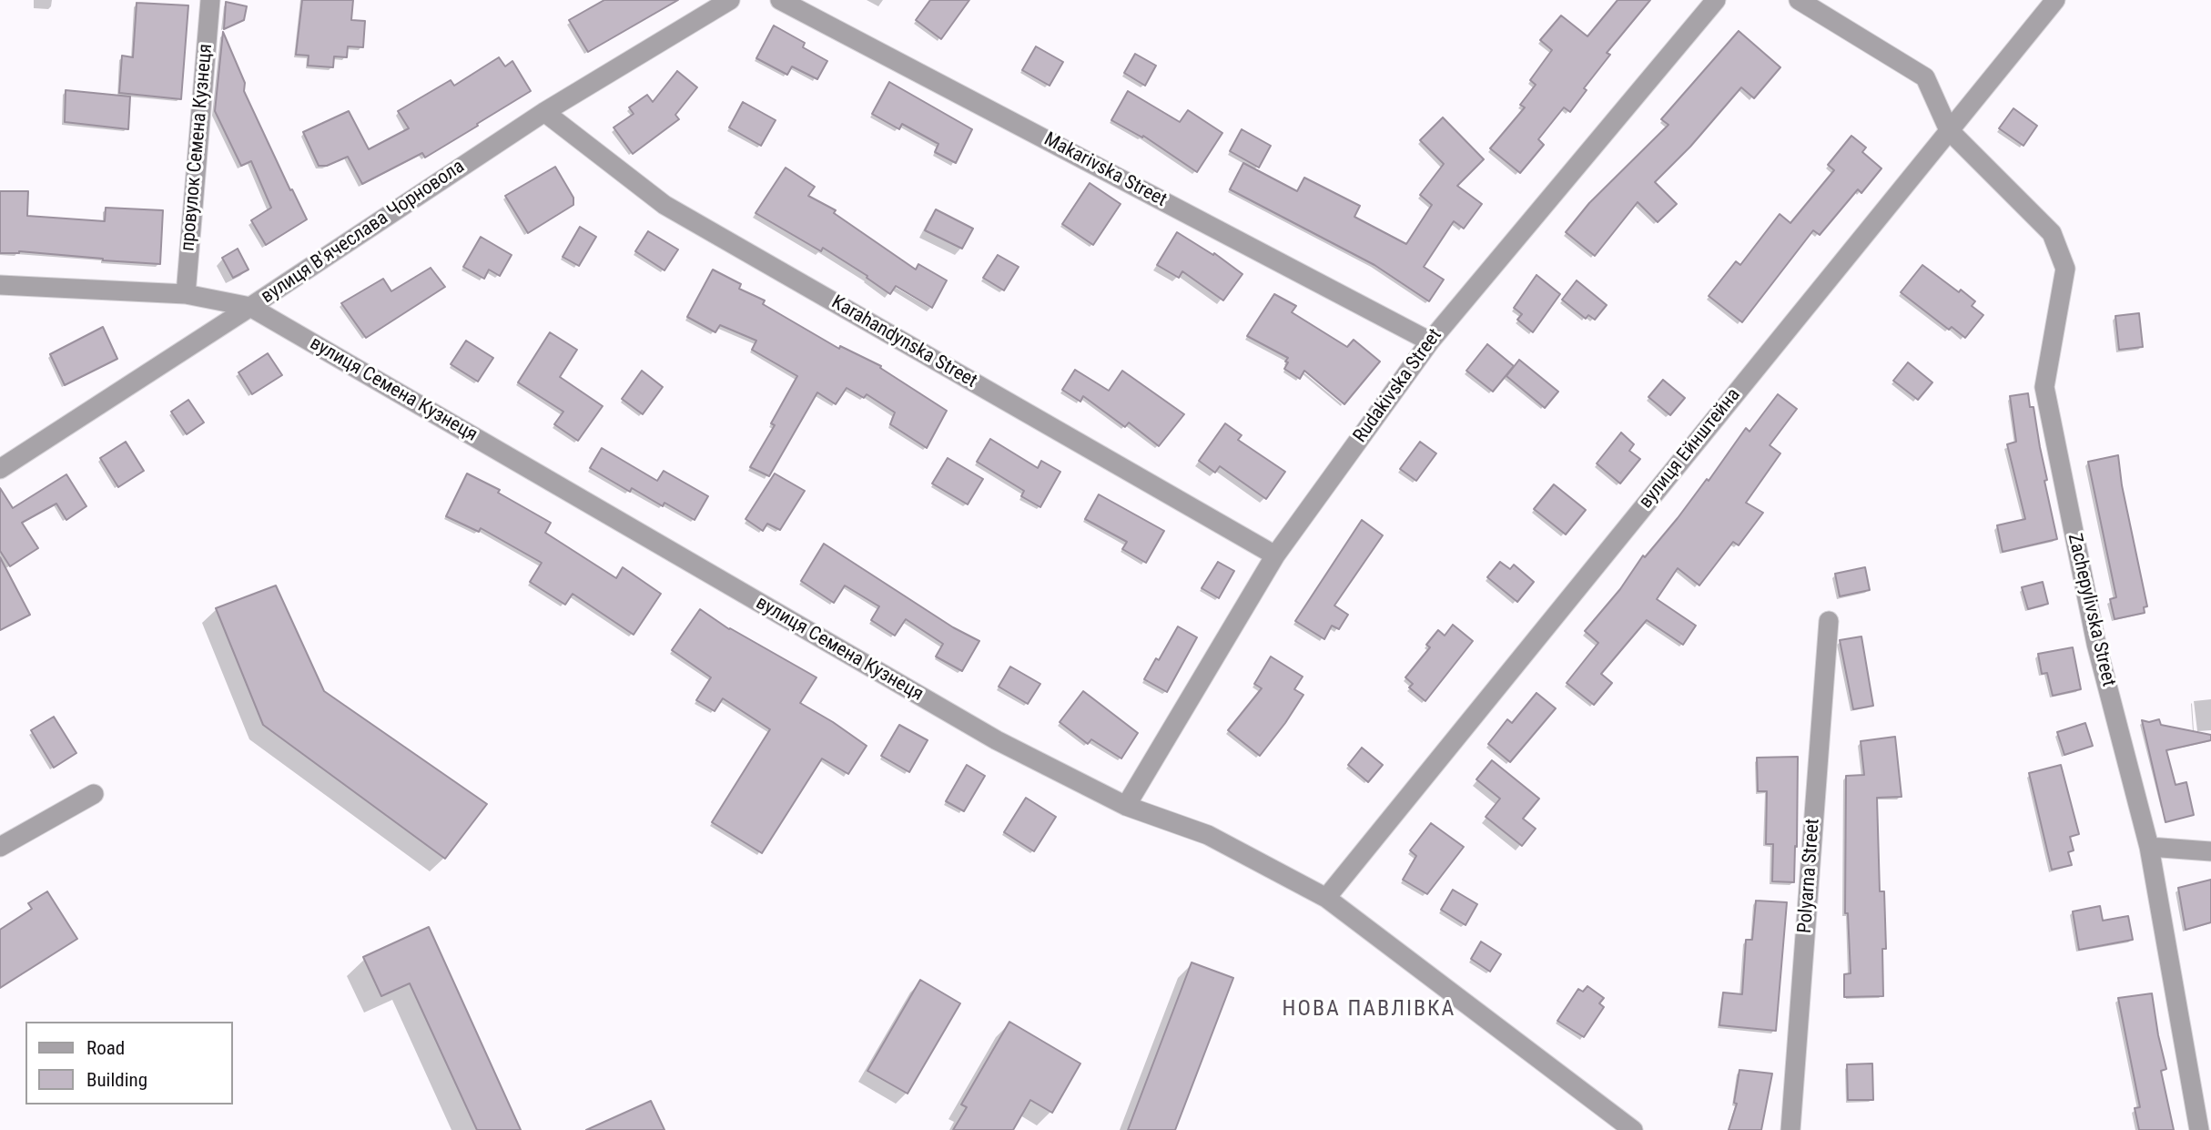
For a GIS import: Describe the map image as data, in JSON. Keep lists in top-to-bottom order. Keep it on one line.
{"streets":{"street":["провулок Семена Кузнеця","Makarivska Street","вулиця В'ячеслава Чорновола","Karahandynska Street","Rudakivska Street","вулиця Семена Кузнеця","вулиця Ейнштейна","Zachepylivska Street","Polyarna Street"]},"crossings":[["провулок Семена Кузнеця","вулиця Семена Кузнеця"],["Makarivska Street","Rudakivska Street"],["вулиця В'ячеслава Чорновола","Karahandynska Street"],["вулиця В'ячеслава Чорновола","вулиця Семена Кузнеця"],["Karahandynska Street","Rudakivska Street"],["Rudakivska Street","вулиця Семена Кузнеця"],["вулиця Семена Кузнеця","вулиця Ейнштейна"],["вулиця Ейнштейна","Zachepylivska Street"]],"districts":["НОВА ПАВЛІВКА"],"legend":["Road","Building"]}
